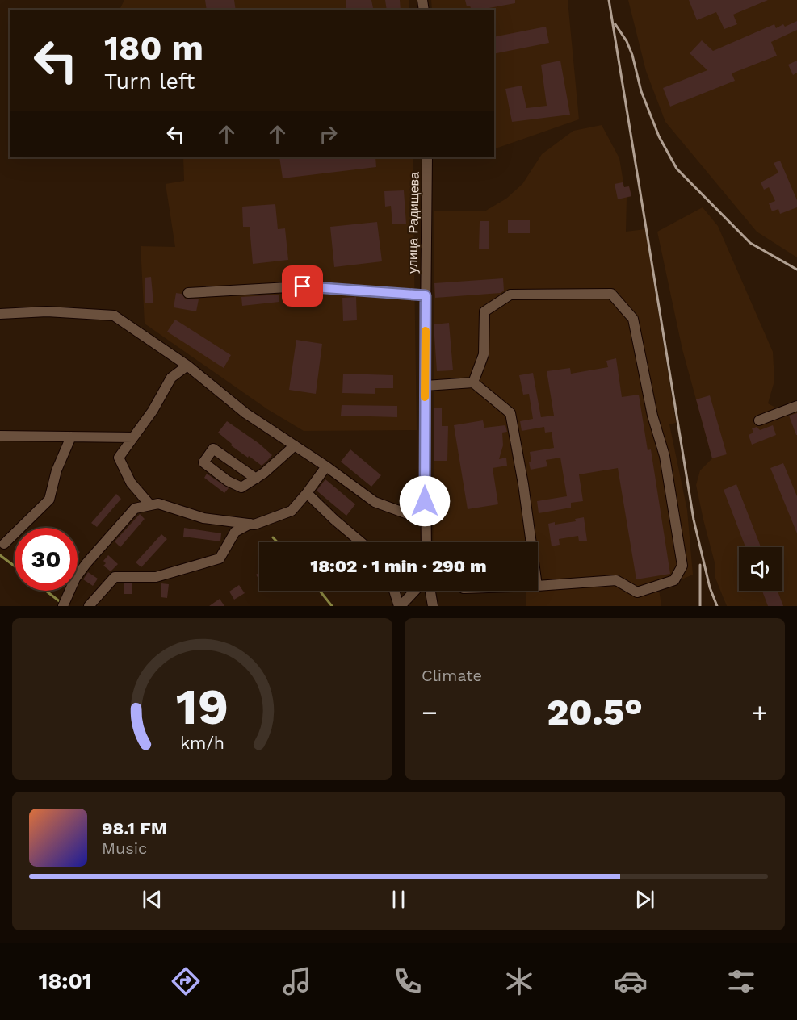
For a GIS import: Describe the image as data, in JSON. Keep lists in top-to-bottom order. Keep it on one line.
{"streets":{"street":["улица Радищева"]},"page":{"turn":["180 m","Turn left"],"limit":"30","trip":"18:02 · 1 min · 290 m","tile":"Climate","heat":["−","20.5°","+"],"song":["98.1 FM","Music"],"tabs":"18:01","gauge":["19","km/h"]}}
